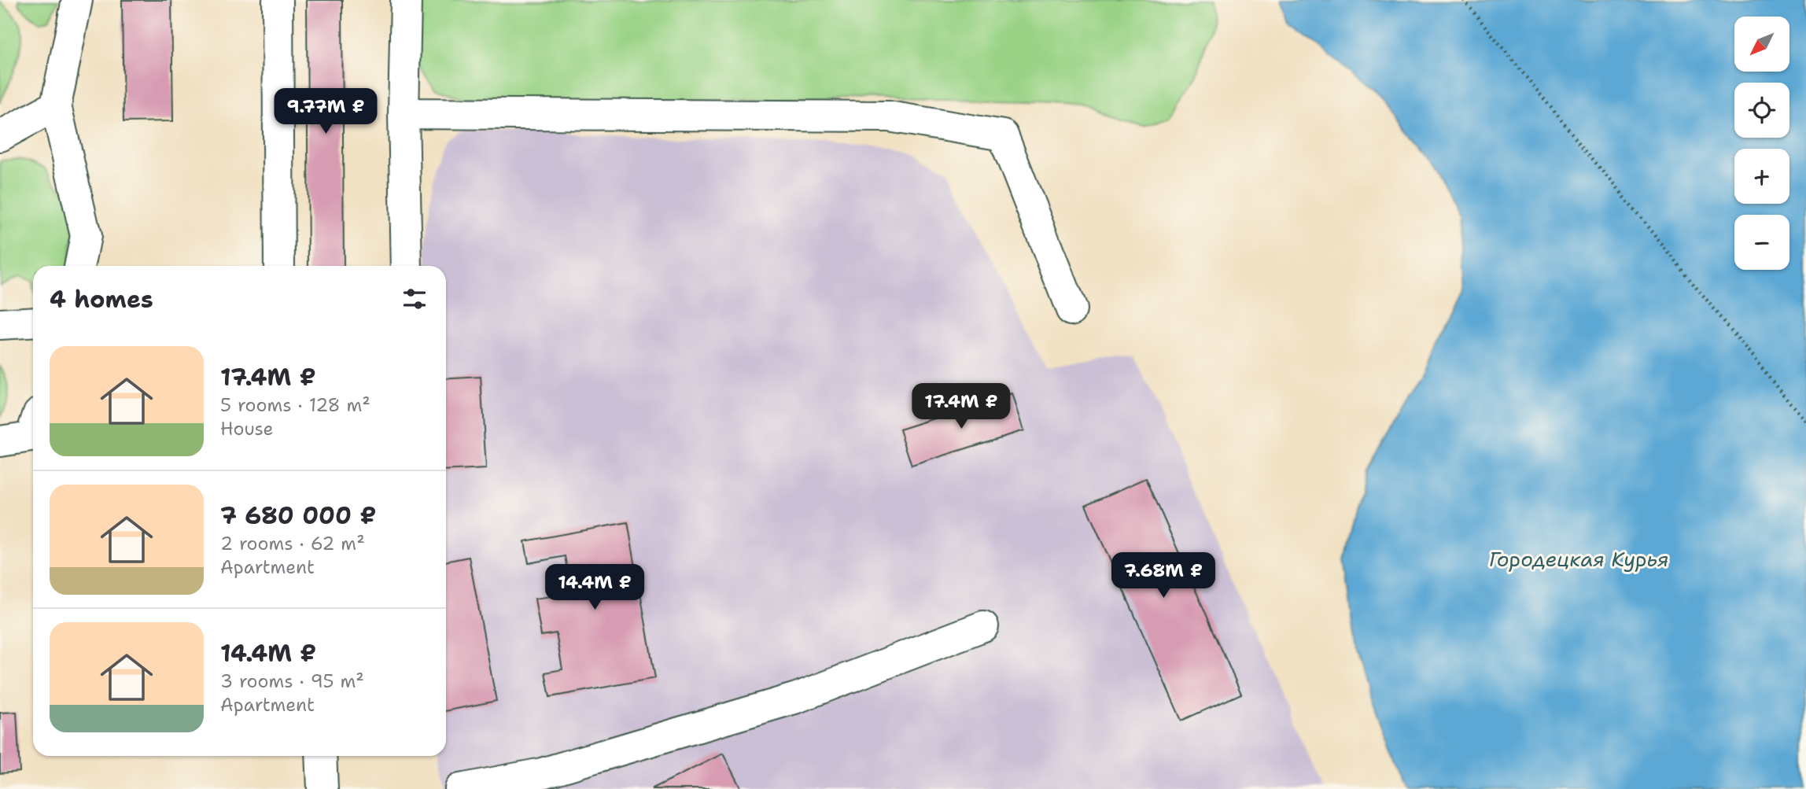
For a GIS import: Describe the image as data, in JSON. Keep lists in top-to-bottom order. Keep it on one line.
{"water":["Городецкая Курья"],"north":"bottom left","page":{"map_buttons":["+","−"],"price":["9.77M ₽","17.4M ₽","7.68M ₽","14.4M ₽"],"heading":"4 homes","list":[{"name":"17.4M ₽","note":"5 rooms · 128 m² · House"},{"name":"7 680 000 ₽","note":"2 rooms · 62 m² · Apartment"},{"name":"14.4M ₽","note":"3 rooms · 95 m² · Apartment"}]}}
